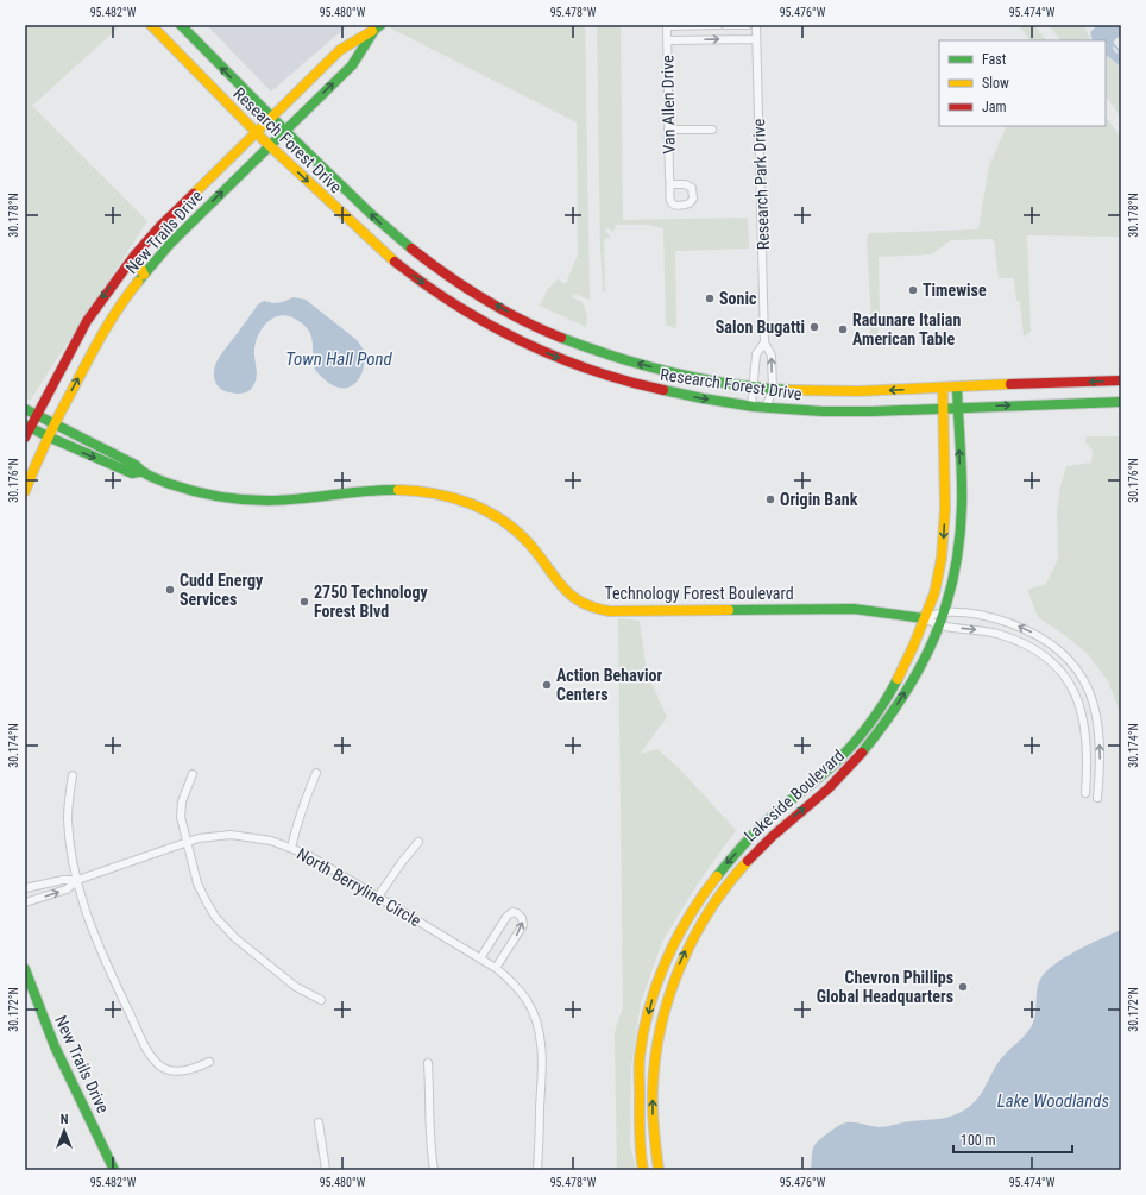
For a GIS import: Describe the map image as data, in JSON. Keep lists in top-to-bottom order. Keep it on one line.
{"streets":{"street":["Van Allen Drive","Research Forest Drive","Research Park Drive","New Trails Drive","Technology Forest Boulevard","Lakeside Boulevard","North Berryline Circle"]},"crossings":[["Research Forest Drive","Research Park Drive"],["Research Forest Drive","New Trails Drive"],["Research Forest Drive","Lakeside Boulevard"],["New Trails Drive","Technology Forest Boulevard"],["Technology Forest Boulevard","Lakeside Boulevard"]],"water":["Town Hall Pond","Lake Woodlands"],"places":["Timewise","Sonic","Salon Bugatti","Radunare Italian American Table","Origin Bank","Cudd Energy Services","2750 Technology Forest Blvd","Action Behavior Centers","Chevron Phillips Global Headquarters"],"legend":["Fast","Slow","Jam"],"scale_bar":"100 m","north":"top","coordinates":["95.482°W","95.480°W","95.478°W","95.476°W","95.474°W","30.178°N","30.176°N","30.174°N","30.172°N"]}
